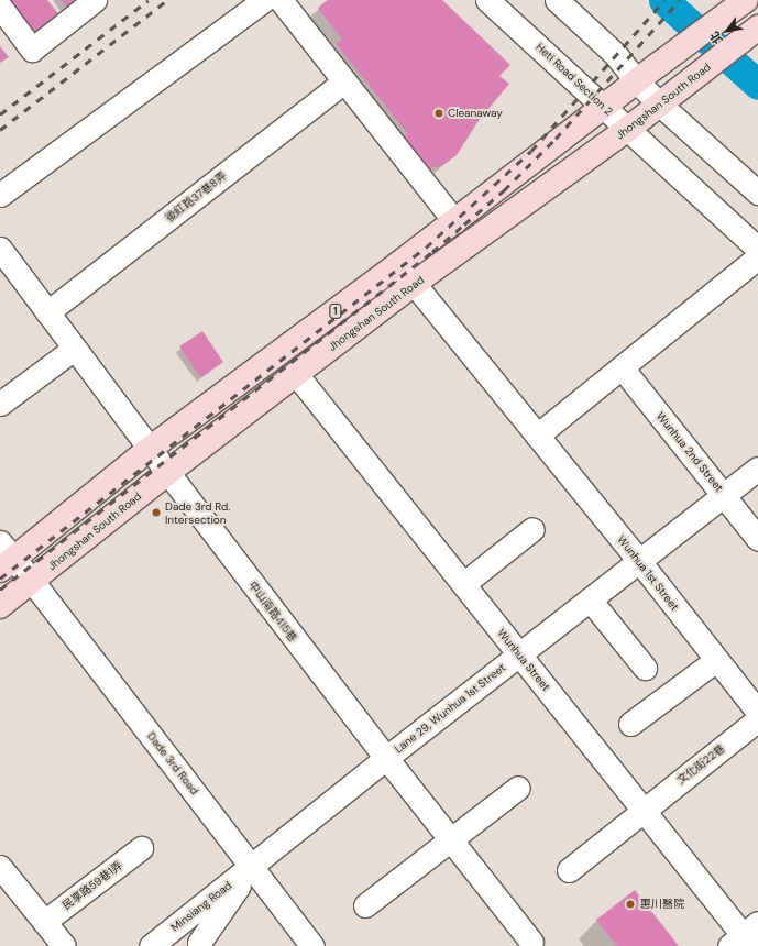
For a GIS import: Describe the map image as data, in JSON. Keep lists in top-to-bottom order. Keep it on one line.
{"streets":{"main road":["Jhongshan South Road","1"],"street":["Heti Road Section 2","後紅路37巷8弄","Wunhua 2nd Street","Wunhua 1st Street","中山南路415巷","Wunhua Street","Lane 29, Wunhua 1st Street","Dade 3rd Road","文化街22巷","民享路59巷1弄","Minsiang Road"]},"crossings":[["Heti Road Section 2","Jhongshan South Road"],["Jhongshan South Road","Wunhua 1st Street"],["Jhongshan South Road","中山南路415巷"],["Jhongshan South Road","Wunhua Street"],["Jhongshan South Road","Dade 3rd Road"],["Wunhua 2nd Street","Lane 29, Wunhua 1st Street"],["Wunhua 1st Street","Lane 29, Wunhua 1st Street"],["Wunhua 1st Street","文化街22巷"],["中山南路415巷","Lane 29, Wunhua 1st Street"],["Wunhua Street","Lane 29, Wunhua 1st Street"],["Wunhua Street","文化街22巷"],["Lane 29, Wunhua 1st Street","Dade 3rd Road"],["Lane 29, Wunhua 1st Street","Minsiang Road"],["Dade 3rd Road","Minsiang Road"]],"places":["Cleanaway","Dade 3rd Rd. Intersection","惠川醫院"],"north":"bottom left"}
